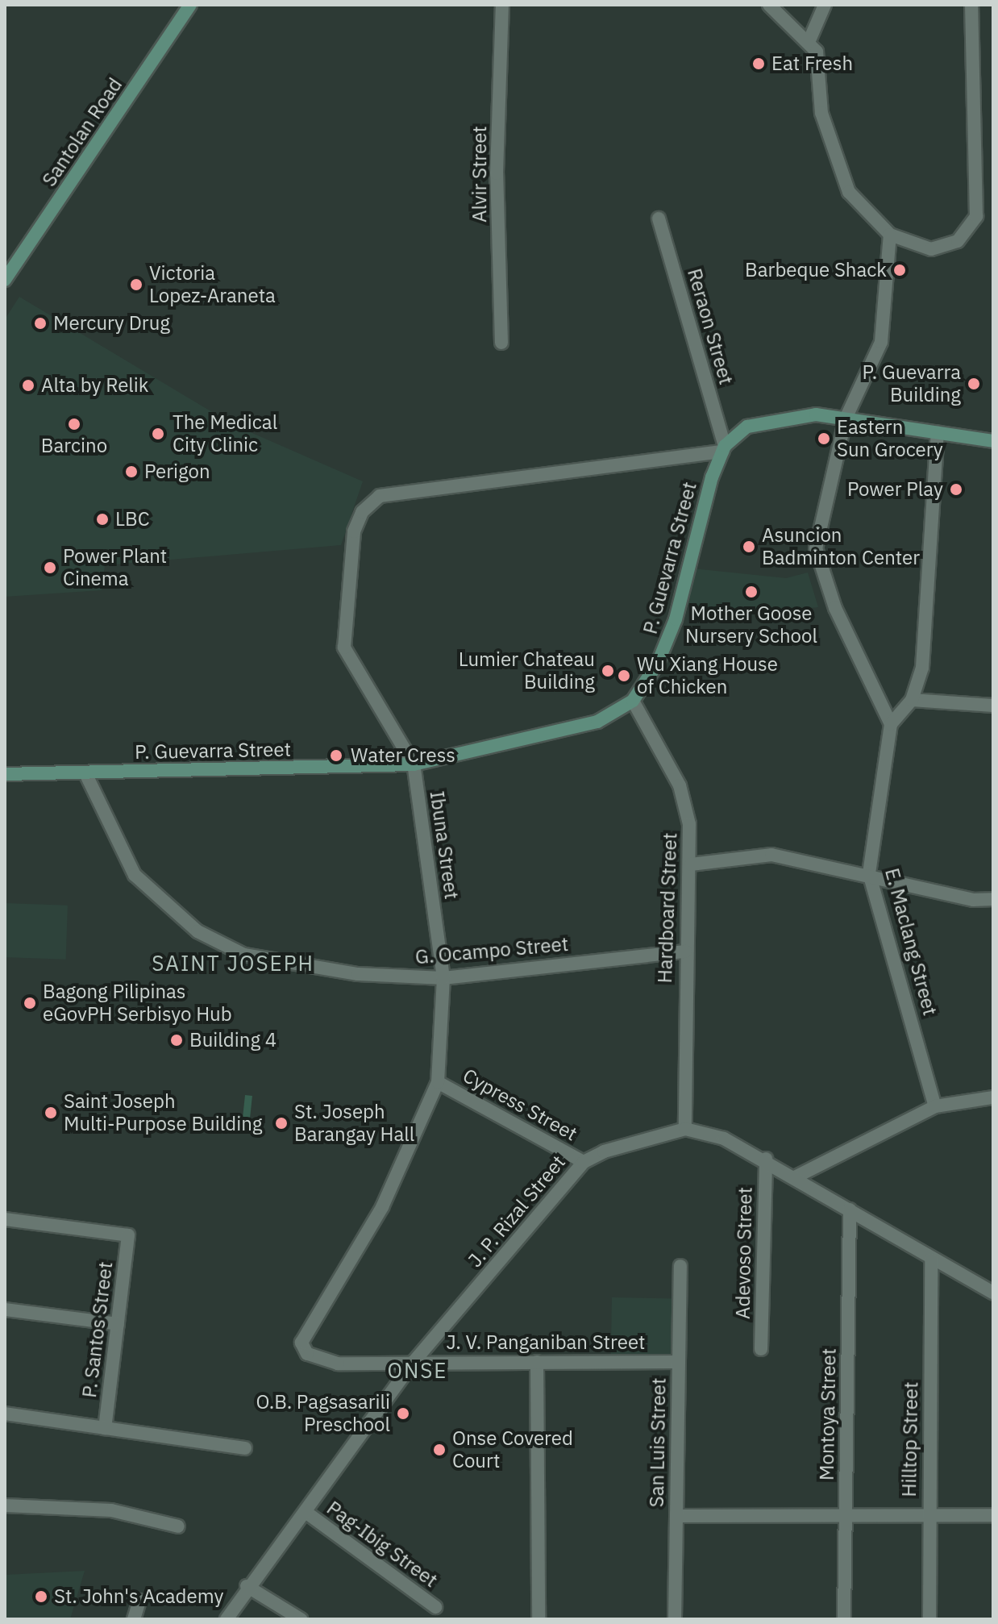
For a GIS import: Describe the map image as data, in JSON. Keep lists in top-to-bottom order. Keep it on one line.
{"streets":{"main road":["Santolan Road","P. Guevarra Street"],"street":["Alvir Street","Reraon Street","Ibuna Street","Hardboard Street","E. Maclang Street","G. Ocampo Street","Cypress Street","J. P. Rizal Street","Adevoso Street","P. Santos Street","J. V. Panganiban Street","Montoya Street","Hilltop Street","San Luis Street","Pag-Ibig Street"]},"crossings":[["Reraon Street","P. Guevarra Street"],["Reraon Street","Ibuna Street"],["P. Guevarra Street","Ibuna Street"],["P. Guevarra Street","Hardboard Street"],["P. Guevarra Street","G. Ocampo Street"],["Ibuna Street","G. Ocampo Street"],["Ibuna Street","Cypress Street"],["Ibuna Street","J. P. Rizal Street"],["Ibuna Street","J. V. Panganiban Street"],["Hardboard Street","G. Ocampo Street"],["Hardboard Street","J. P. Rizal Street"],["Cypress Street","J. P. Rizal Street"],["J. P. Rizal Street","J. V. Panganiban Street"],["J. P. Rizal Street","Pag-Ibig Street"],["J. V. Panganiban Street","San Luis Street"]],"districts":["SAINT JOSEPH","ONSE"],"places":["Eat Fresh","Barbeque Shack","Victoria Lopez-Araneta","Mercury Drug","P. Guevarra Building","Alta by Relik","Barcino","The Medical City Clinic","Eastern Sun Grocery","Perigon","Power Play","LBC","Asuncion Badminton Center","Power Plant Cinema","Mother Goose Nursery School","Lumier Chateau Building","Wu Xiang House of Chicken","Water Cress","Bagong Pilipinas eGovPH Serbisyo Hub","Building 4","Saint Joseph Multi-Purpose Building","St. Joseph Barangay Hall","O.B. Pagsasarili Preschool","Onse Covered Court","St. John's Academy"]}
